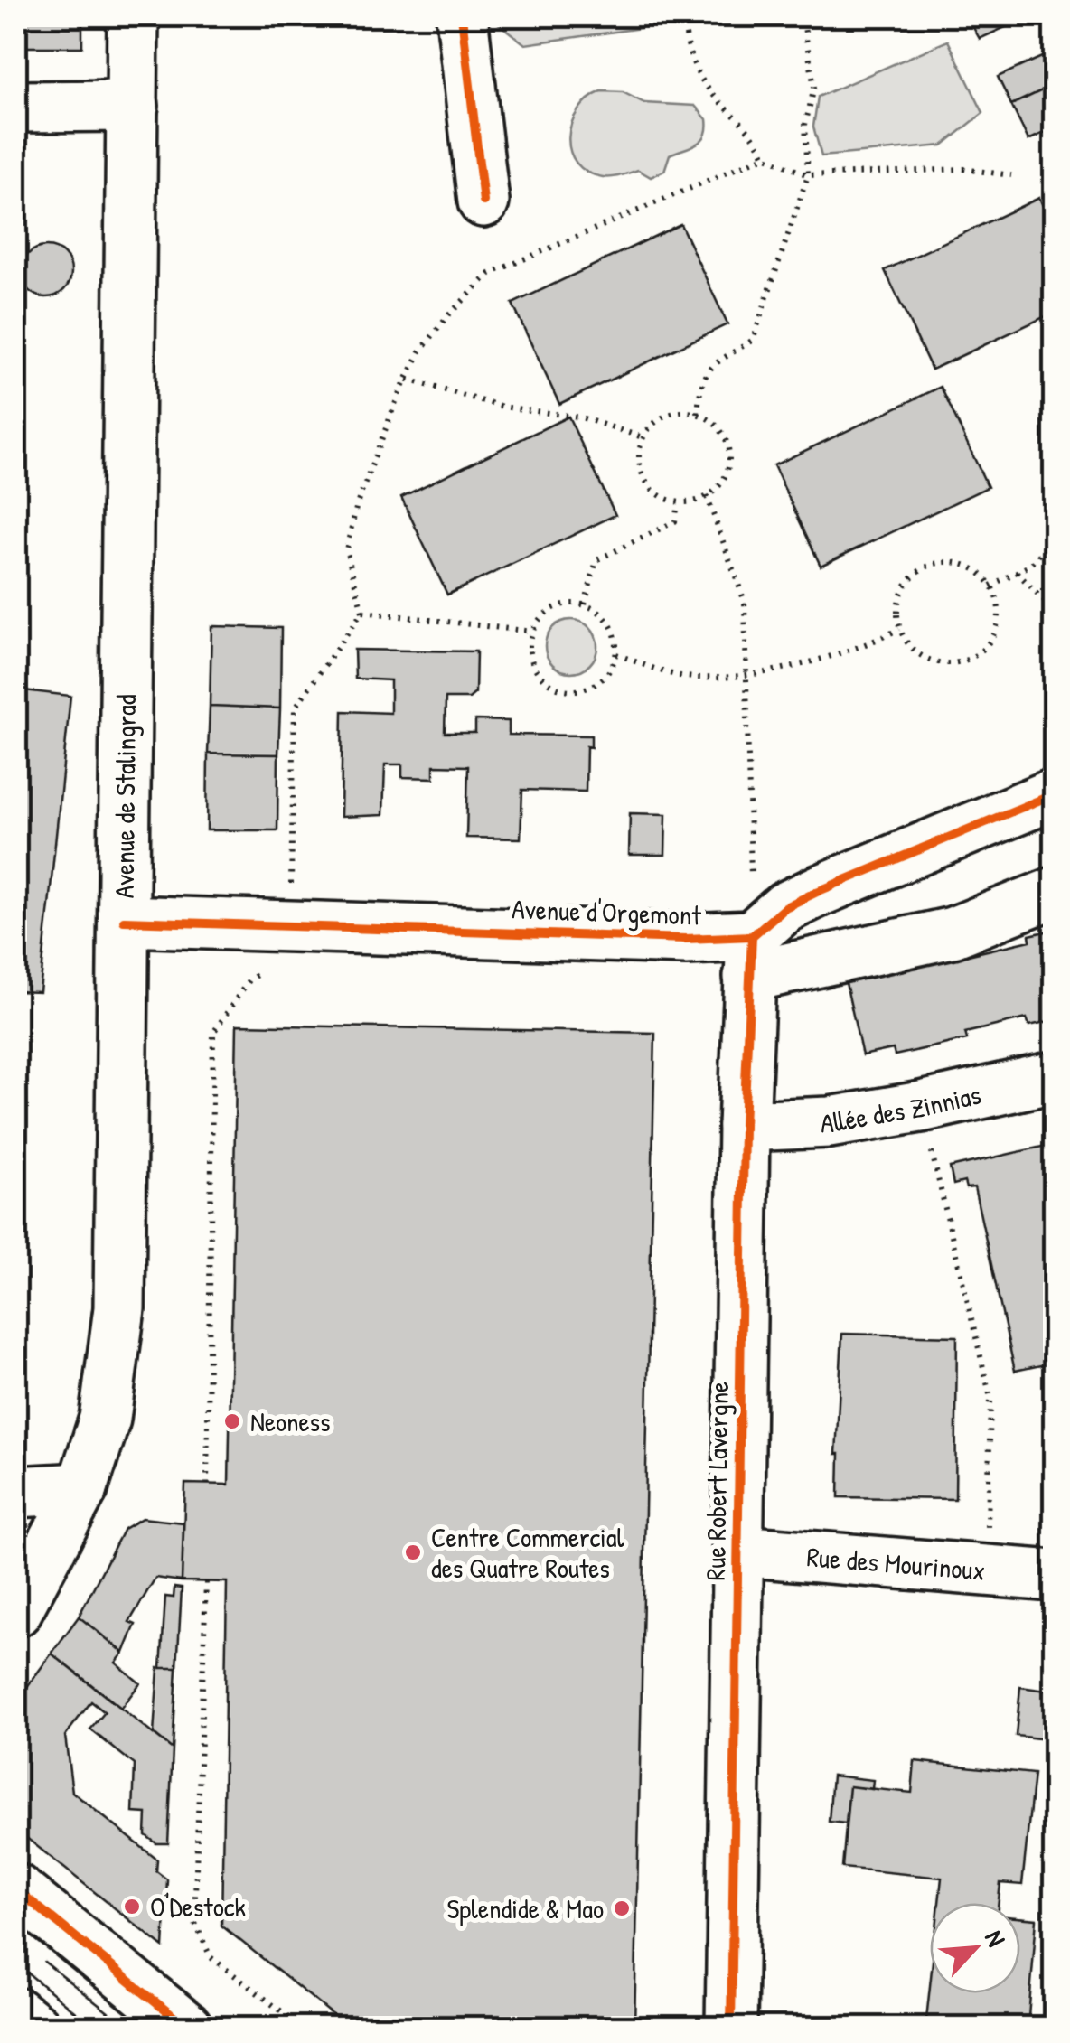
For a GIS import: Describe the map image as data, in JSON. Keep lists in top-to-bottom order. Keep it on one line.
{"streets":{"street":["Avenue de Stalingrad","Avenue d'Orgemont","Allée des Zinnias","Rue Robert Lavergne","Rue des Mourinoux"]},"crossings":[["Avenue de Stalingrad","Avenue d'Orgemont"],["Avenue d'Orgemont","Rue Robert Lavergne"],["Allée des Zinnias","Rue Robert Lavergne"],["Rue Robert Lavergne","Rue des Mourinoux"]],"places":["Neoness","Centre Commercial des Quatre Routes","O'Destock","Splendide & Mao"],"north":"top right"}
